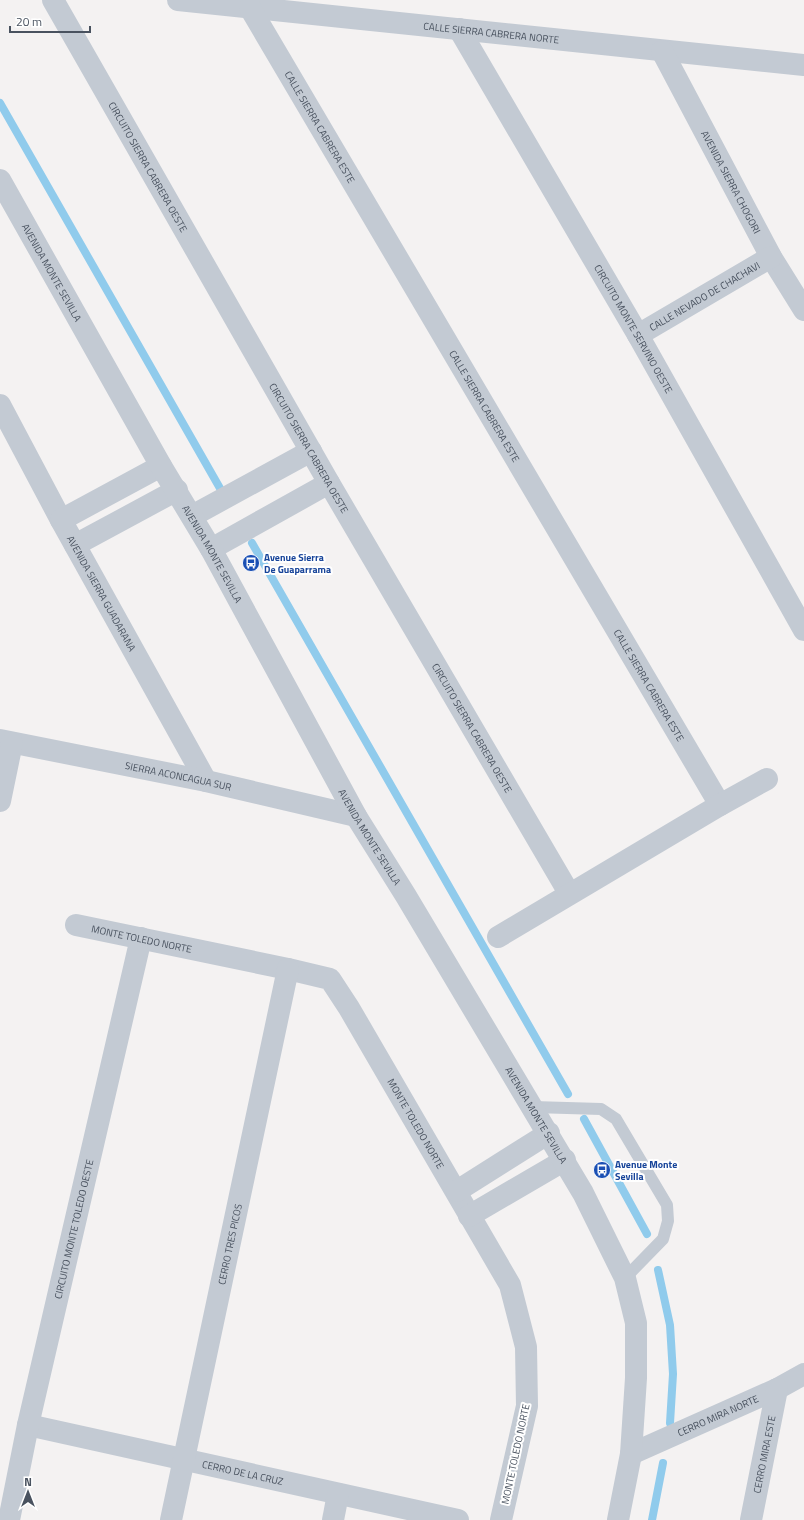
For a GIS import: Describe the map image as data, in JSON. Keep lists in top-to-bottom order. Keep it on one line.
{"streets":{"street":["CALLE SIERRA CABRERA NORTE","CALLE SIERRA CABRERA ESTE","CIRCUITO SIERRA CABRERA OESTE","AVENIDA SIERRA CHOGORI","AVENIDA MONTE SEVILLA","CALLE NEVADO DE CHACHAVI","CIRCUITO MONTE SERVINO OESTE","AVENIDA SIERRA GUADARANA","SIERRA ACONCAGUA SUR","MONTE TOLEDO NORTE","CIRCUITO MONTE TOLEDO OESTE","CERRO TRES PICOS","CERRO MIRA NORTE","CERRO MIRA ESTE","CERRO DE LA CRUZ"]},"crossings":[["CALLE SIERRA CABRERA NORTE","CALLE SIERRA CABRERA ESTE"],["CALLE SIERRA CABRERA NORTE","AVENIDA SIERRA CHOGORI"],["CALLE SIERRA CABRERA NORTE","CIRCUITO MONTE SERVINO OESTE"],["AVENIDA SIERRA CHOGORI","CALLE NEVADO DE CHACHAVI"],["AVENIDA MONTE SEVILLA","SIERRA ACONCAGUA SUR"],["AVENIDA MONTE SEVILLA","CERRO MIRA NORTE"],["CALLE NEVADO DE CHACHAVI","CIRCUITO MONTE SERVINO OESTE"],["AVENIDA SIERRA GUADARANA","SIERRA ACONCAGUA SUR"],["MONTE TOLEDO NORTE","CIRCUITO MONTE TOLEDO OESTE"],["MONTE TOLEDO NORTE","CERRO TRES PICOS"],["CIRCUITO MONTE TOLEDO OESTE","CERRO DE LA CRUZ"],["CERRO TRES PICOS","CERRO DE LA CRUZ"],["CERRO MIRA NORTE","CERRO MIRA ESTE"]],"places":{"bus stop":["Avenue Sierra De Guaparrama","Avenue Monte Sevilla"]},"scale_bar":"20 m","north":"top"}
